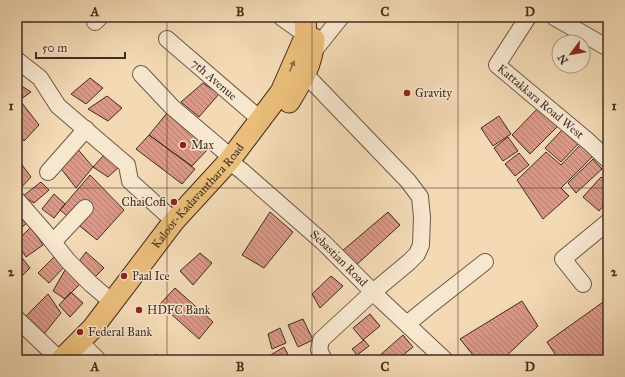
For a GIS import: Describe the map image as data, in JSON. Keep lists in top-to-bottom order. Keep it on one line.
{"streets":{"main road":["Kaloor-Kadavanthara Road"],"street":["7th Avenue","Kattakkara Road West","Sebastian Road"]},"crossings":[["7th Avenue","Kaloor-Kadavanthara Road"],["Kaloor-Kadavanthara Road","Sebastian Road"]],"places":["Gravity","Max","ChaiCofi","Paal Ice","HDFC Bank","Federal Bank"],"scale_bar":"50 m","north":"bottom left","grid":{"columns":["A","B","C","D"],"rows":["1","2"]}}
